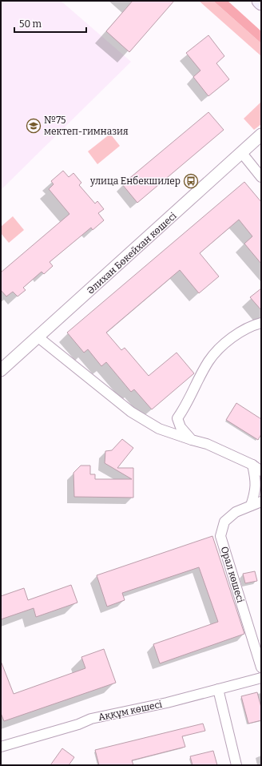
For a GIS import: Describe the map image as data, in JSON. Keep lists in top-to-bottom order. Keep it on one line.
{"streets":{"street":["Әлихан Бөкейхан көшесі","Орал көшесі","Аққұм көшесі"]},"places":{"school or university":["№75 мектеп-гимназия"],"bus stop":["улица Енбекшилер"]},"scale_bar":"50 m"}
